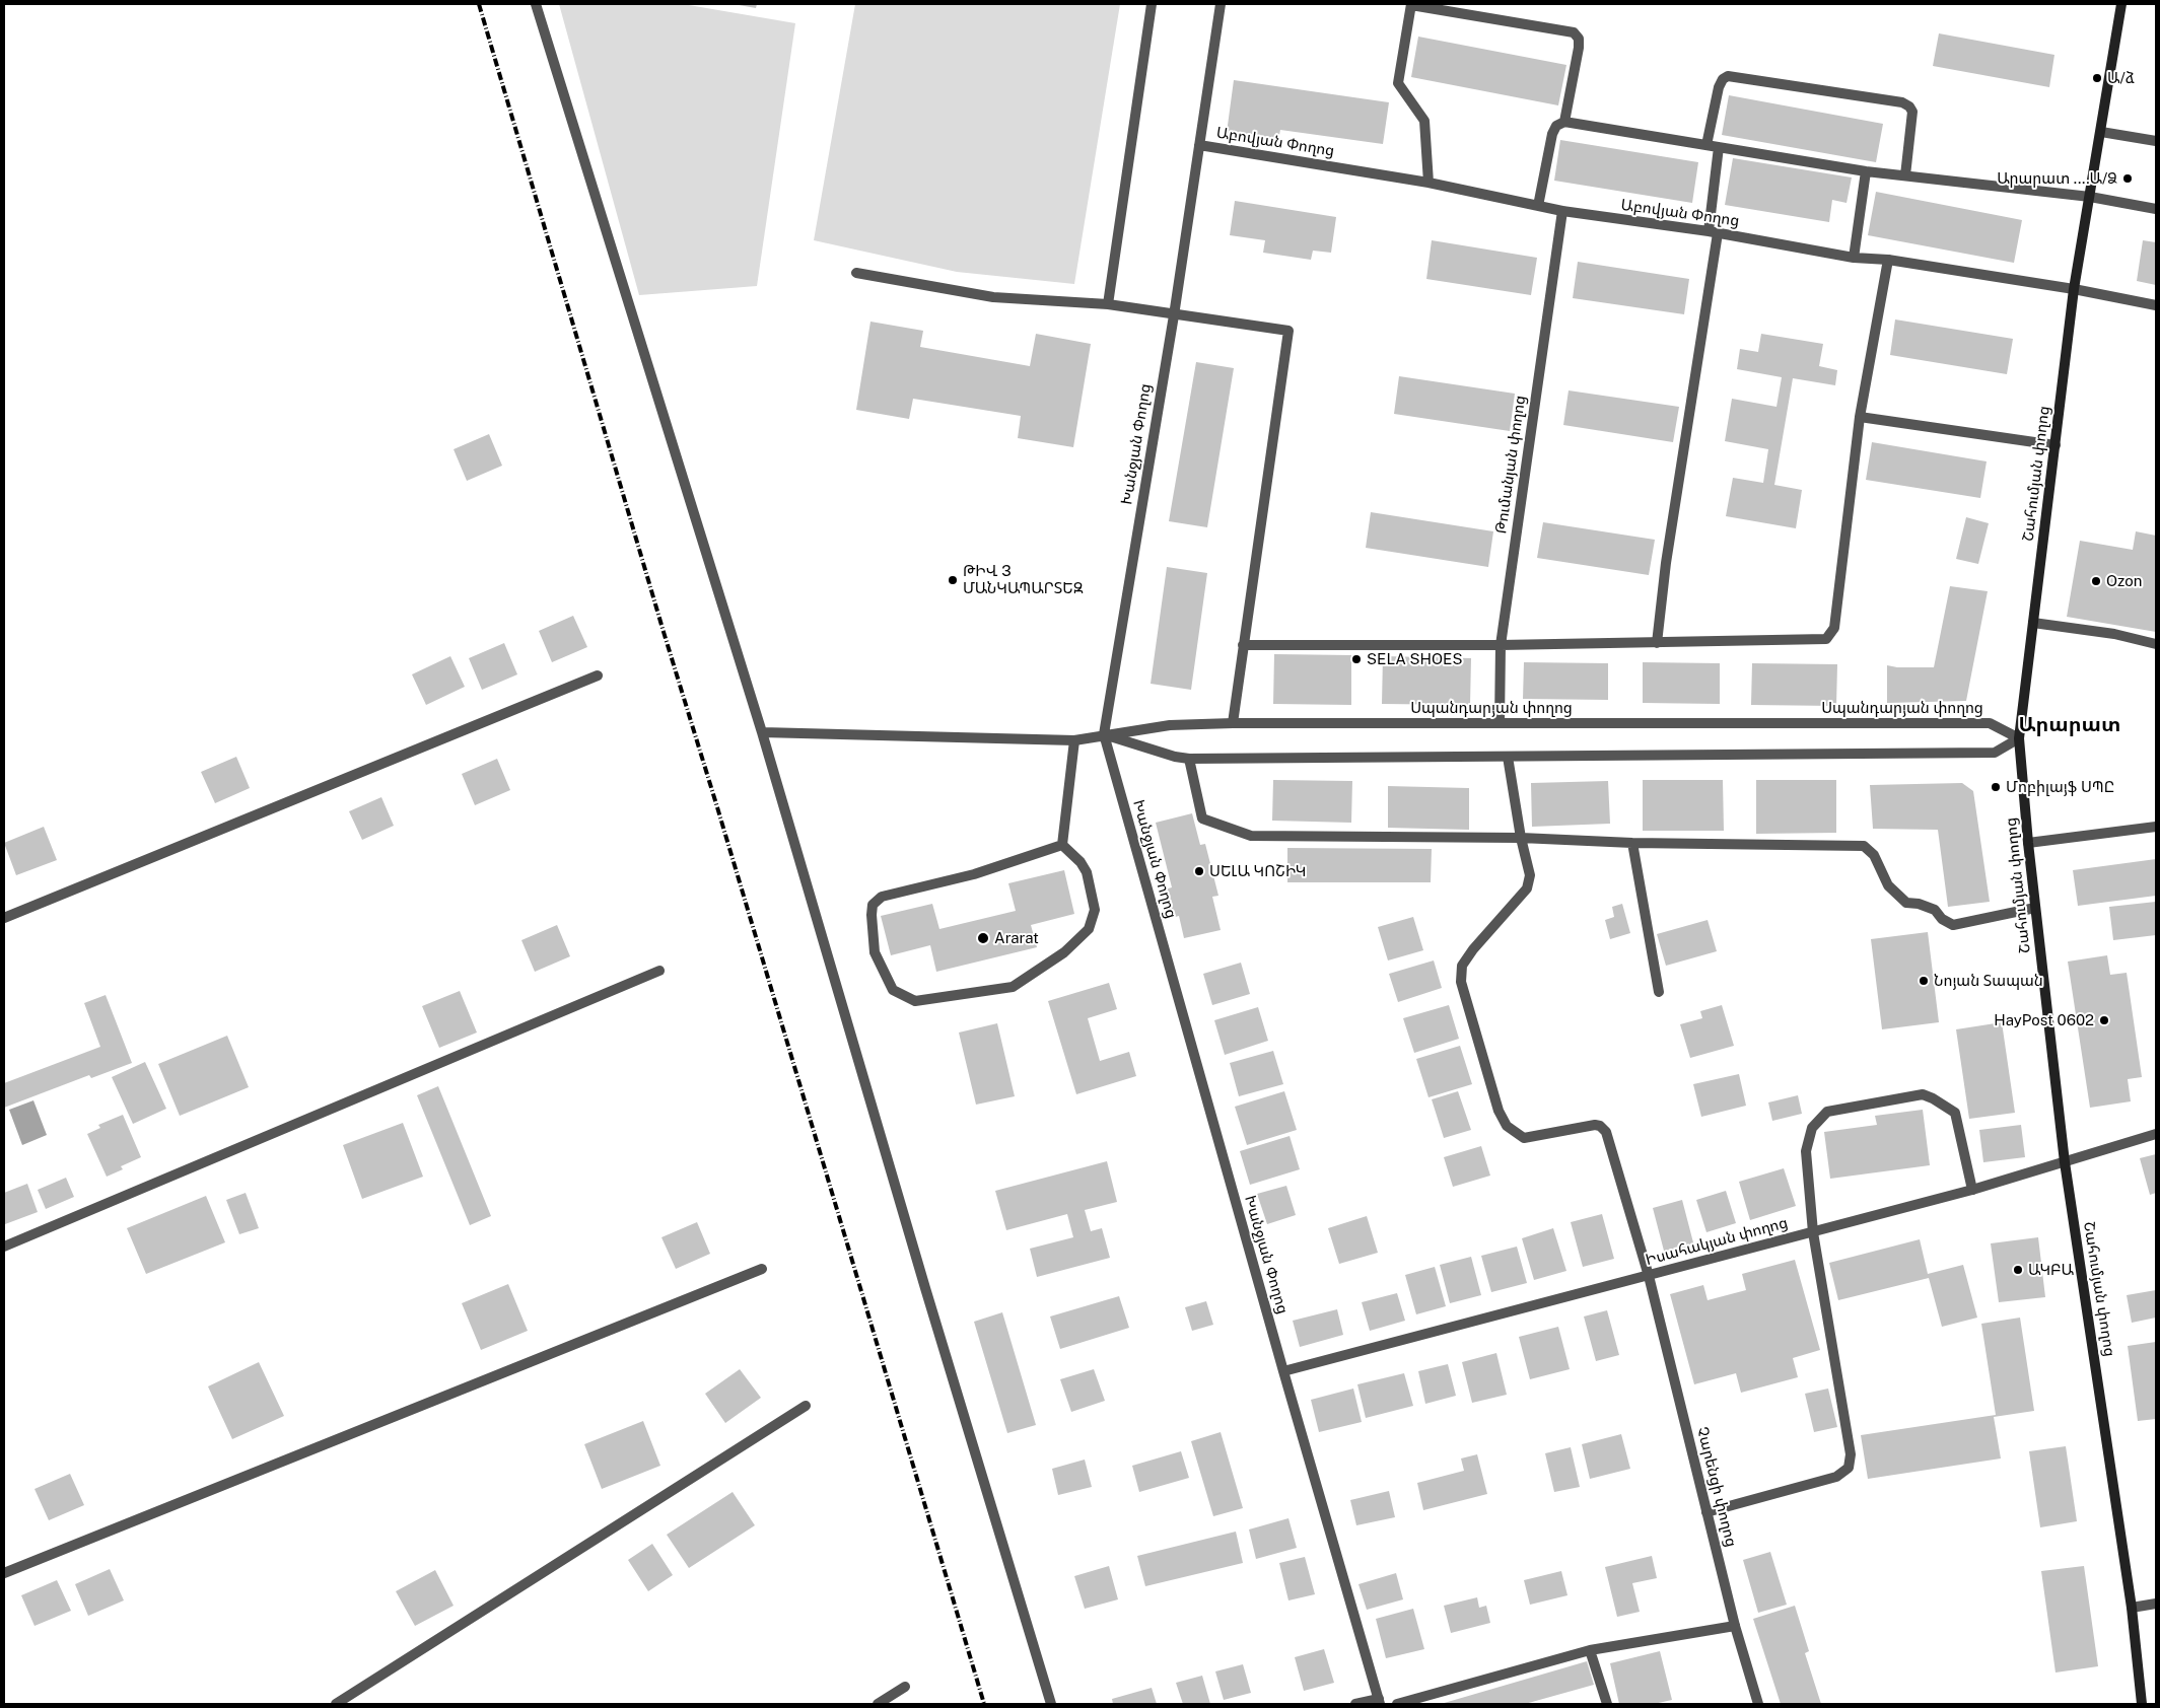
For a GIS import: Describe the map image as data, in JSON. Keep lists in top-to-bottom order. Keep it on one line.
{"streets":{"main road":["Շահումյան փողոց"],"street":["Աբովյան Փողոց","Խանջյան Փողոց","Թումանյան փողոց","Սպանդարյան փողոց","Իսահակյան փողոց","Չարենցի փողոց"]},"crossings":[["Աբովյան Փողոց","Խանջյան Փողոց"],["Աբովյան Փողոց","Թումանյան փողոց"],["Աբովյան Փողոց","Շահումյան փողոց"],["Խանջյան Փողոց","Սպանդարյան փողոց"],["Խանջյան Փողոց","Իսահակյան փողոց"],["Թումանյան փողոց","Սպանդարյան փողոց"],["Շահումյան փողոց","Սպանդարյան փողոց"],["Շահումյան փողոց","Իսահակյան փողոց"],["Իսահակյան փողոց","Չարենցի փողոց"]],"districts":["Արարատ"],"places":["Ա/ձ","Արարատ ....Ա/Ձ","ԹԻՎ 3 ՄԱՆԿԱՊԱՐՏԵԶ","Ozon","SELA SHOES","Մոբիլայֆ ՍՊԸ","ՍԵԼԱ ԿՈՇԻԿ","Ararat","Նոյան Տապան","HayPost 0602","ԱԿԲԱ"]}
